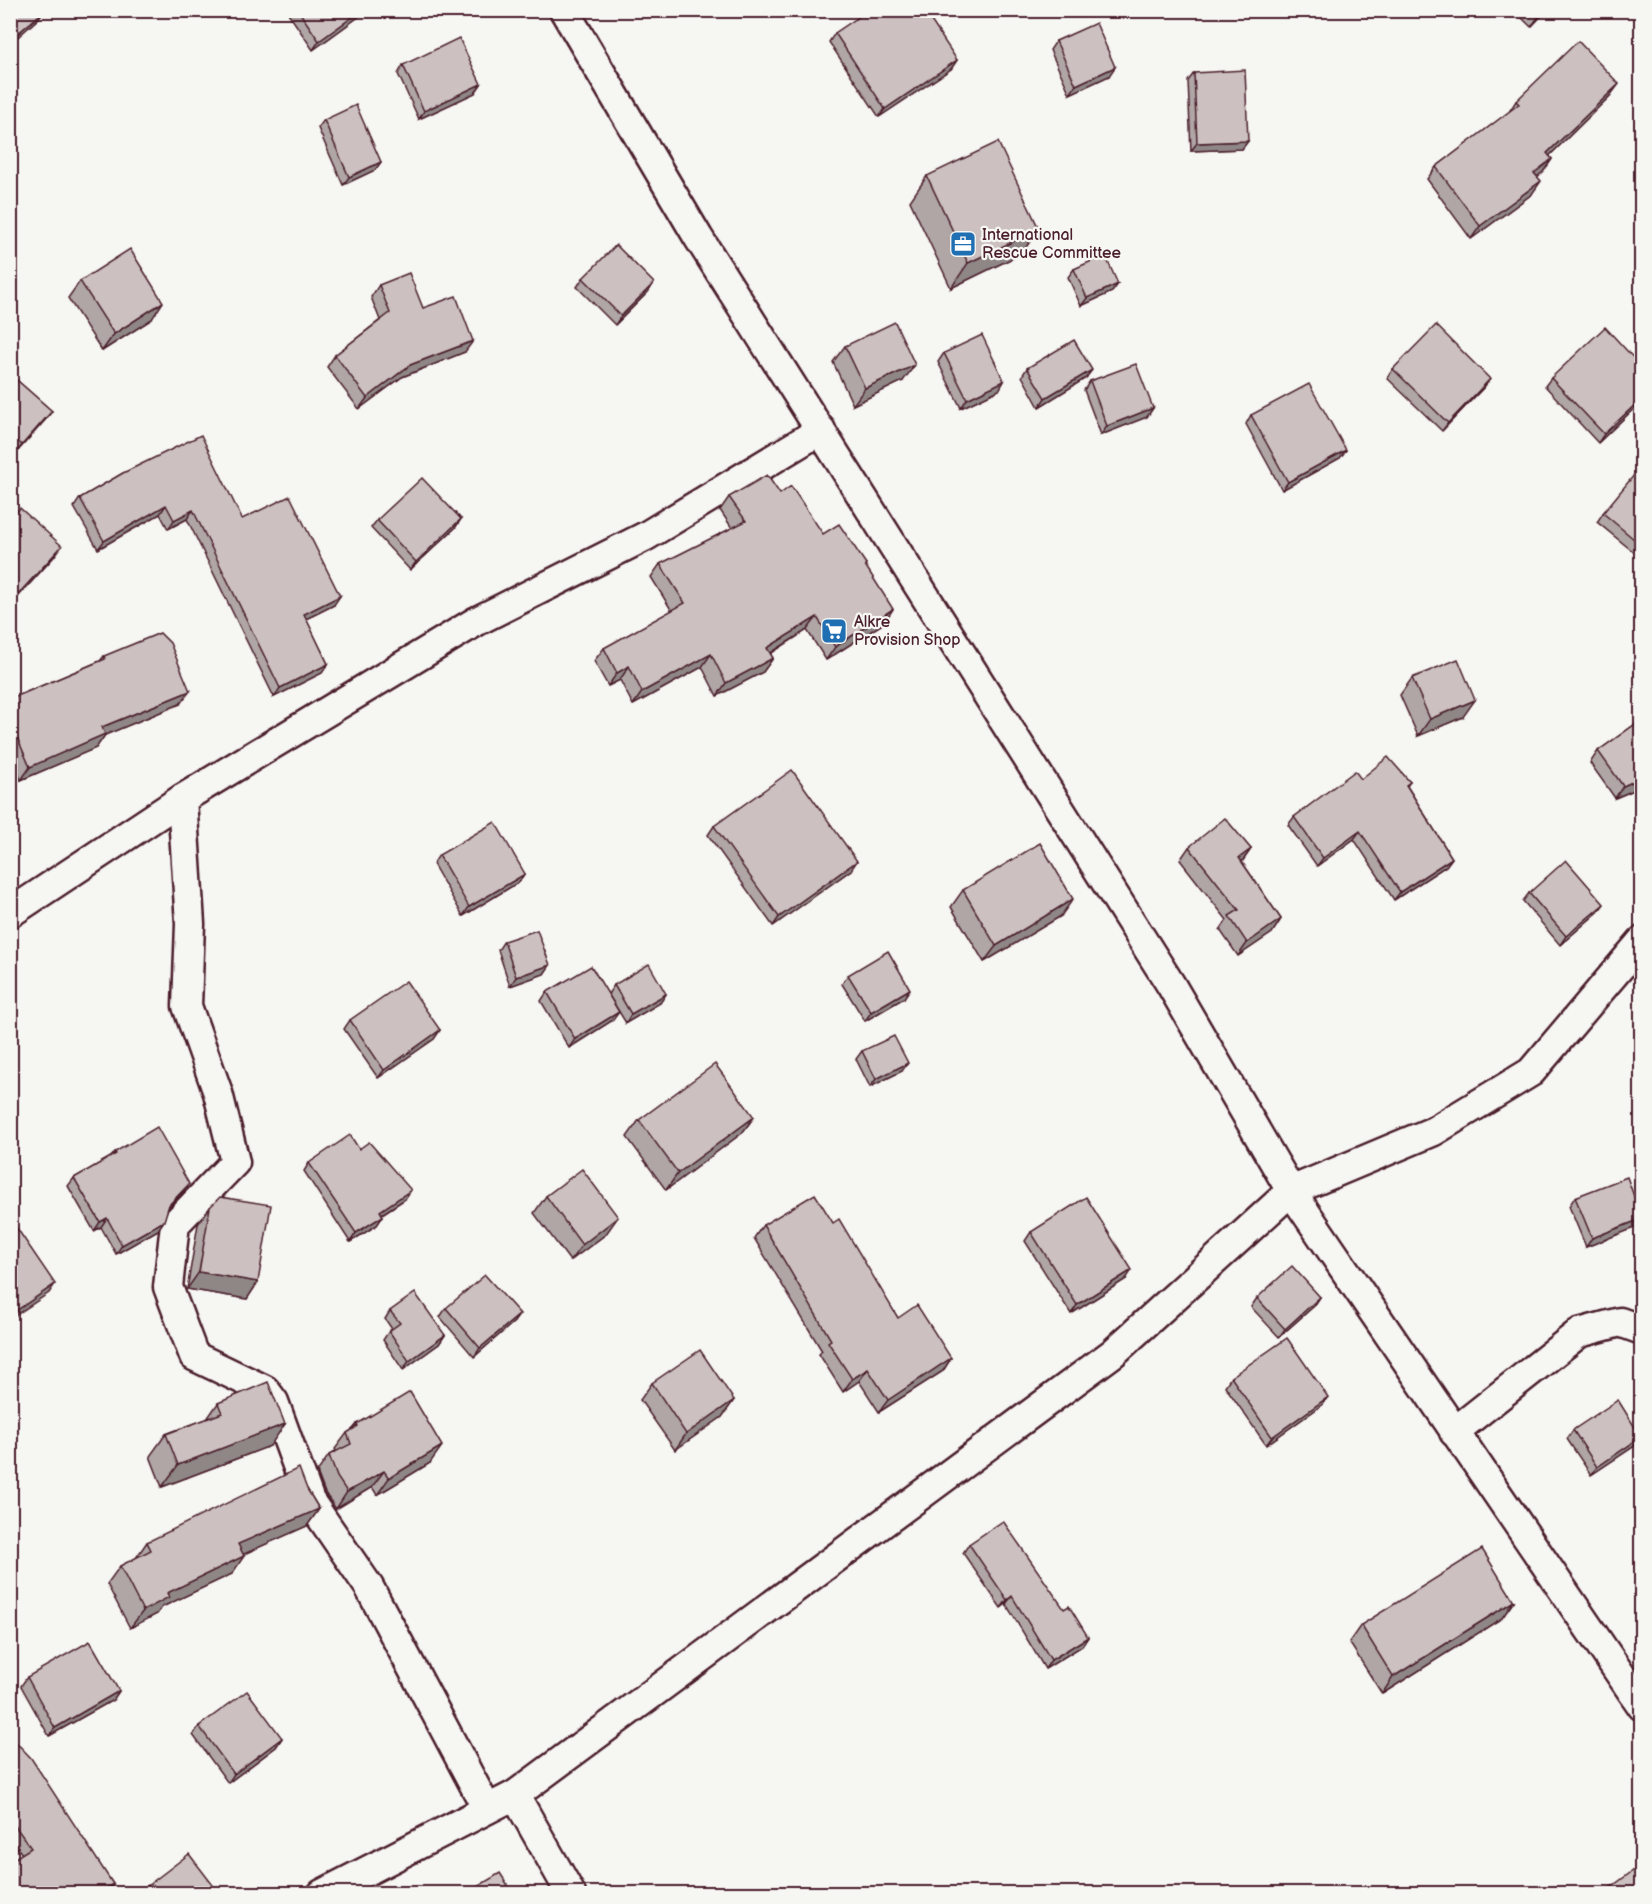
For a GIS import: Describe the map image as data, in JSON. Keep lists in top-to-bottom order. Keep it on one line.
{"places":{"office":["International Rescue Committee"],"supermarket":["Alkre Provision Shop"]}}
